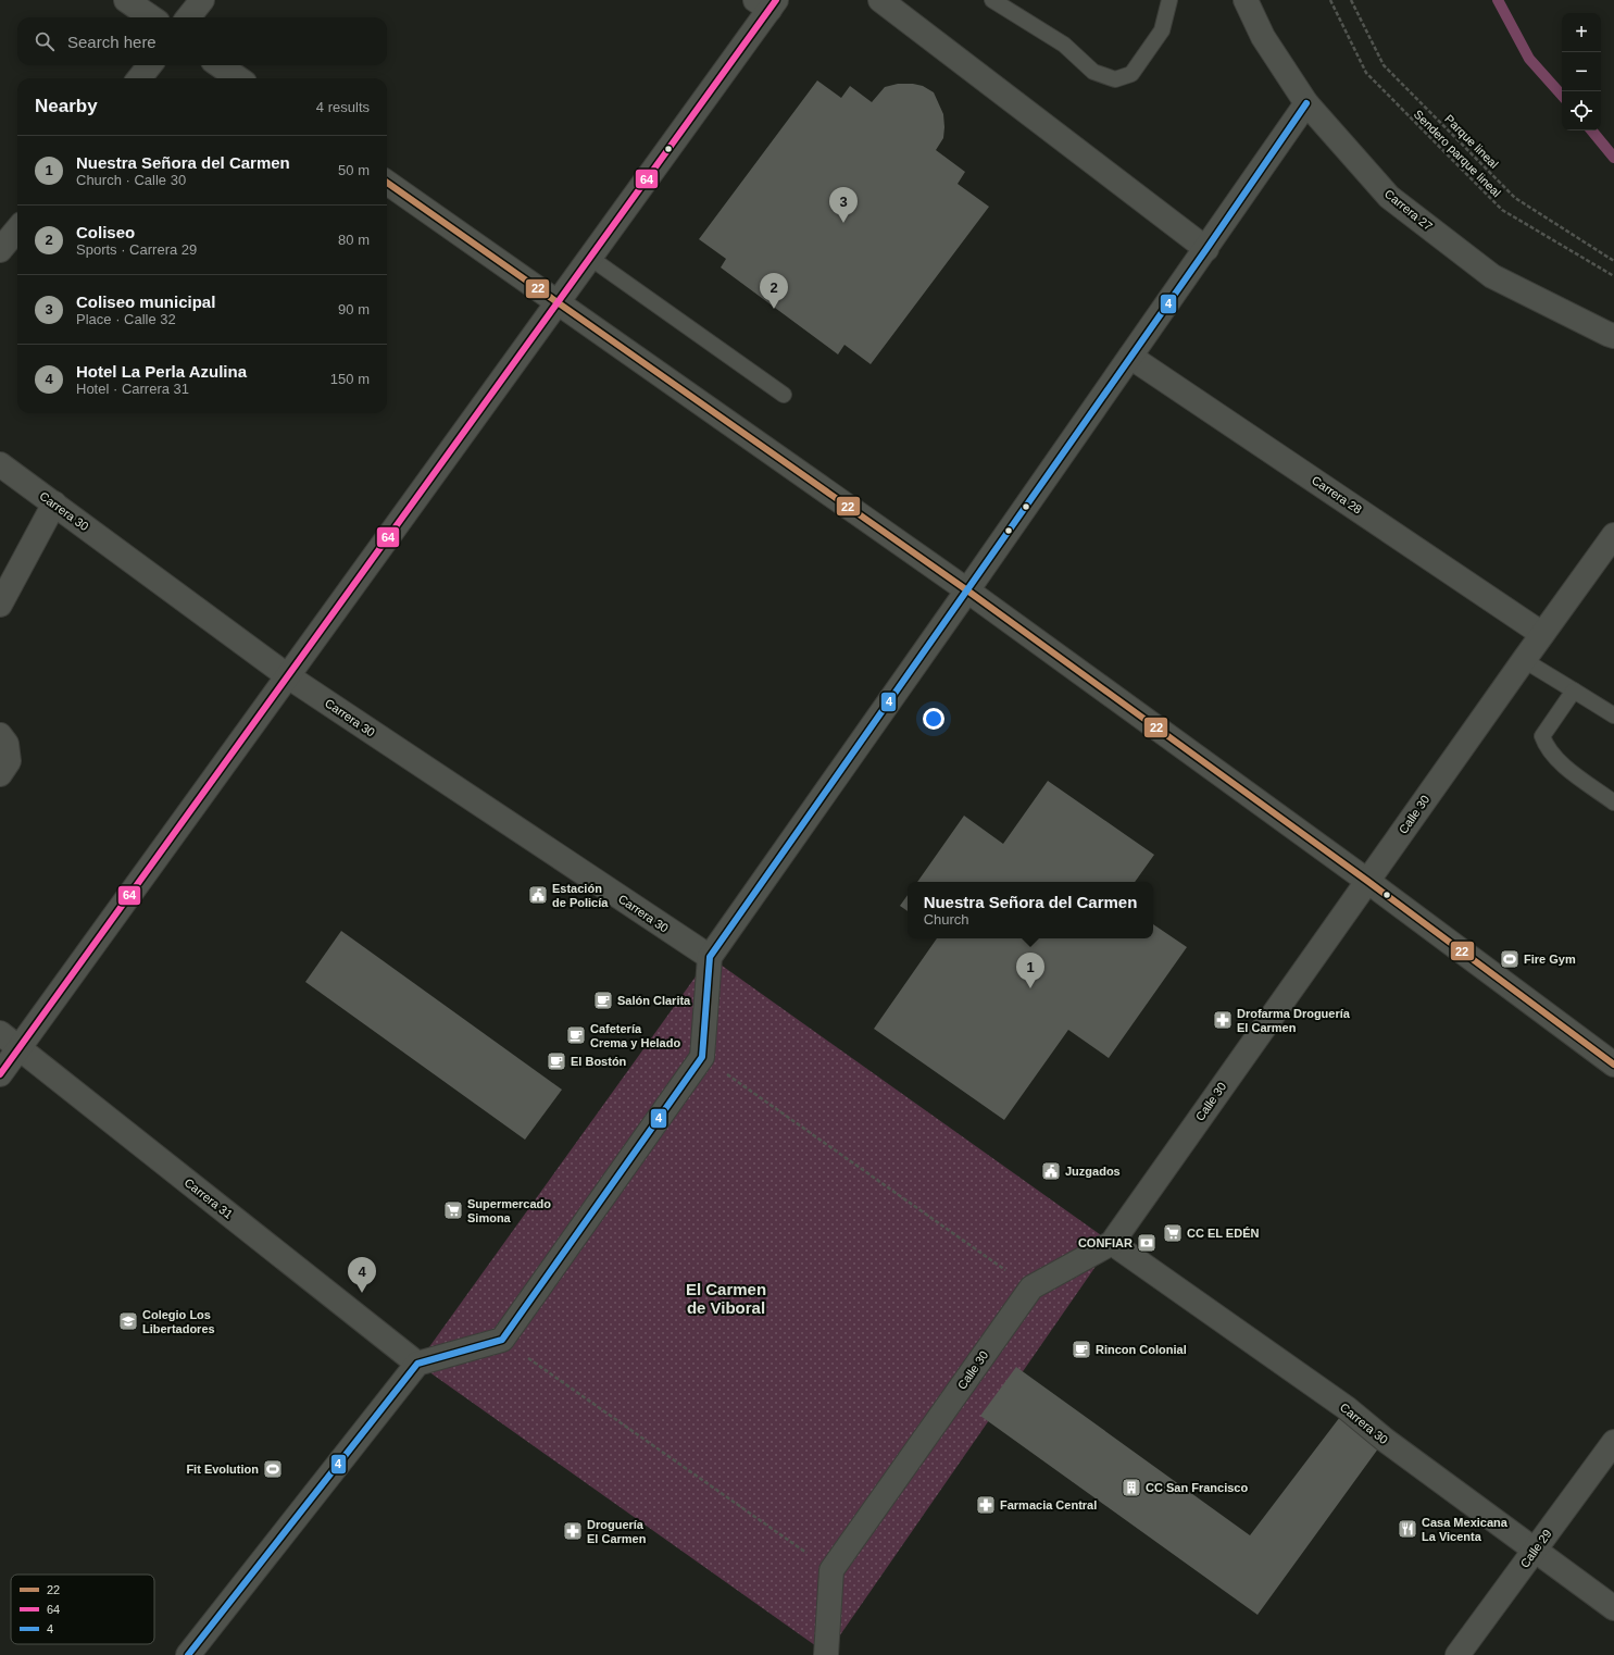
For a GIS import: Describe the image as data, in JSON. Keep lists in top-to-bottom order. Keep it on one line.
{"streets":{"street":["Carrera 27","Carrera 28","Carrera 30","Calle 30","Carrera 31","Calle 29"],"path":["Parque lineal","Sendero parque lineal"]},"crossings":[["Carrera 28","Calle 30"],["Carrera 30","Calle 30"],["Carrera 30","Calle 29"]],"districts":["El Carmen de Viboral"],"places":{"public building":["Estación de Policía","Juzgados"],"sports":["Fire Gym","Fit Evolution"],"cafe":["Salón Clarita","Cafetería Crema y Helado","El Bostón","Rincon Colonial"],"pharmacy":["Drofarma Droguería El Carmen","Farmacia Central","Droguería El Carmen"],"supermarket":["Supermercado Simona","CC EL EDÉN"],"bank":["CONFIAR"],"school or university":["Colegio Los Libertadores"],"building":["CC San Francisco"],"restaurant":["Casa Mexicana La Vicenta"]},"lines":["transit line 64","transit line 4","transit line 22"],"legend":["22","64","4"],"page":{"map_buttons":["+","−"],"search":"Search here","heading":["Nearby","4 results"],"list":[{"mark":"1","name":"Nuestra Señora del Carmen","note":"Church · Calle 30","value":"50 m"},{"mark":"2","name":"Coliseo","note":"Sports · Carrera 29","value":"80 m"},{"mark":"3","name":"Coliseo municipal","note":"Place · Calle 32","value":"90 m"},{"mark":"4","name":"Hotel La Perla Azulina","note":"Hotel · Carrera 31","value":"150 m"}],"pins":["3","2","1","4"],"popup":["Nuestra Señora del Carmen","Church"]}}
